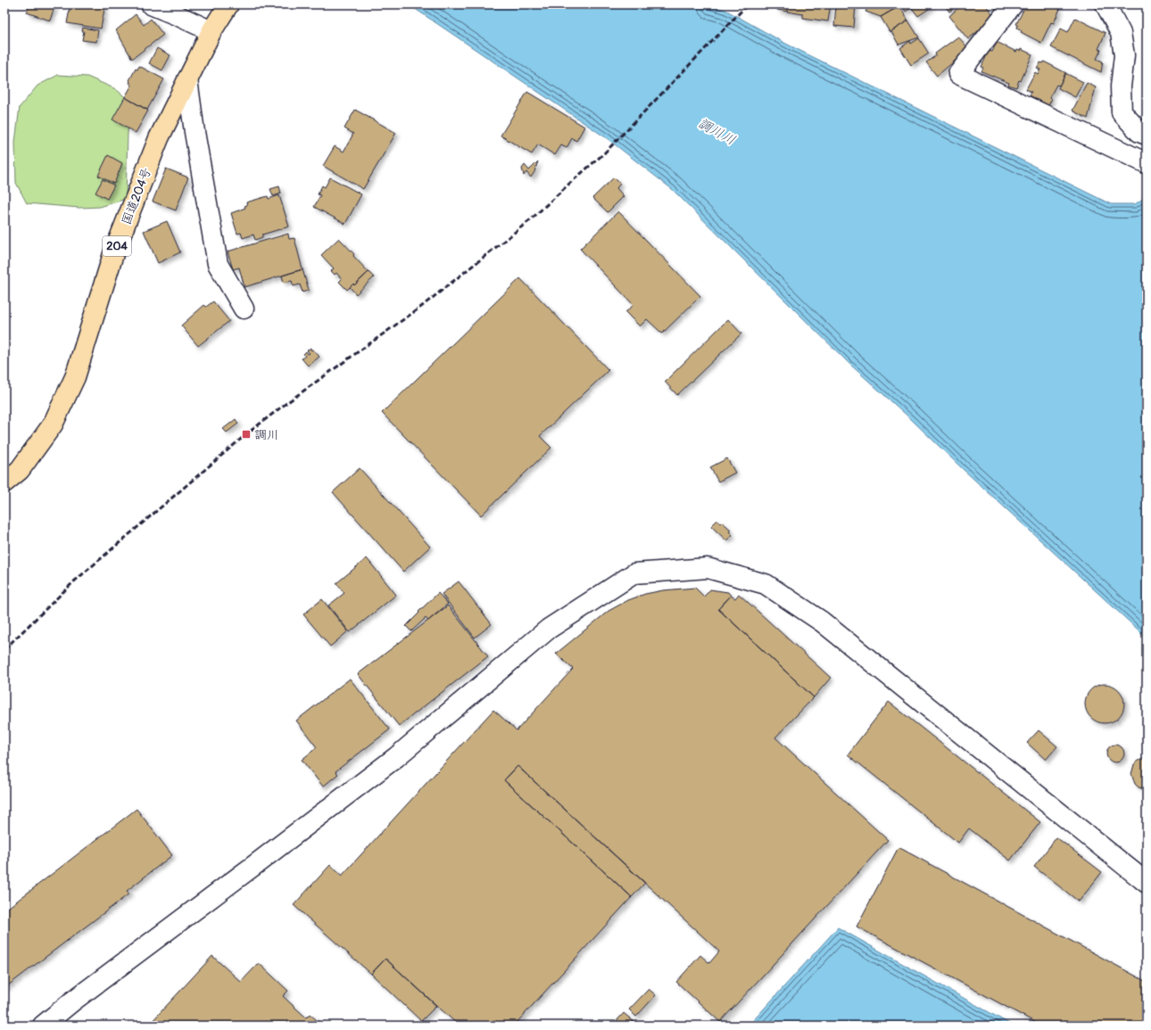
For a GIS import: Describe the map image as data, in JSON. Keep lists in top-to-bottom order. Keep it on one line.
{"streets":{"highway":["国道204号","204"]},"water":["調川川"],"places":{"transit":["調川"]}}
